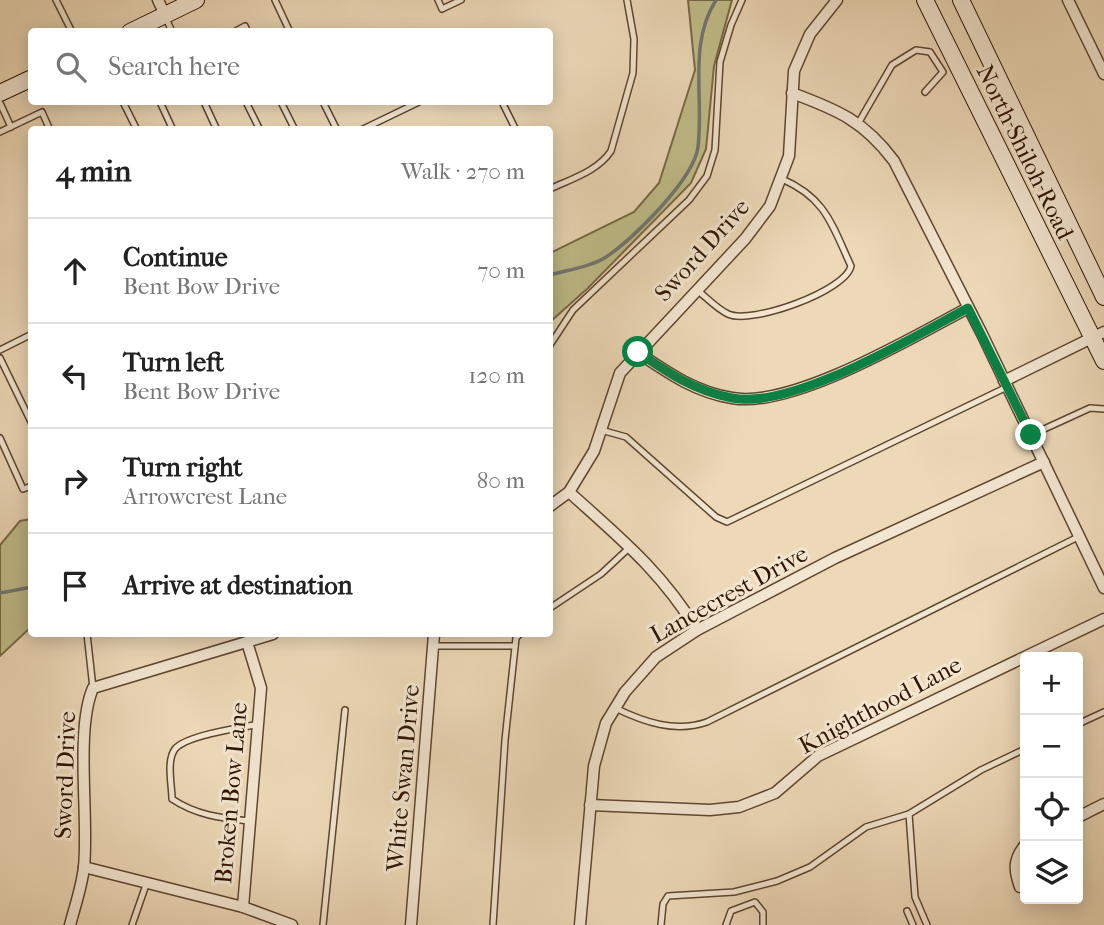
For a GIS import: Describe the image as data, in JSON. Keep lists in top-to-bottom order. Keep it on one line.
{"streets":{"main road":["North Shiloh Road"],"street":["Sword Drive","Lancecrest Drive","Knighthood Lane","White Swan Drive","Broken Bow Lane"]},"crossings":[["Sword Drive","Broken Bow Lane"],["Lancecrest Drive","Knighthood Lane"]],"page":{"search":"Search here","heading":["4 min","Walk · 270 m"],"list":[["Continue","Bent Bow Drive","70 m"],["Turn left","Bent Bow Drive","120 m"],["Turn right","Arrowcrest Lane","80 m"],"Arrive at destination"],"map_buttons":["+","−"]}}
